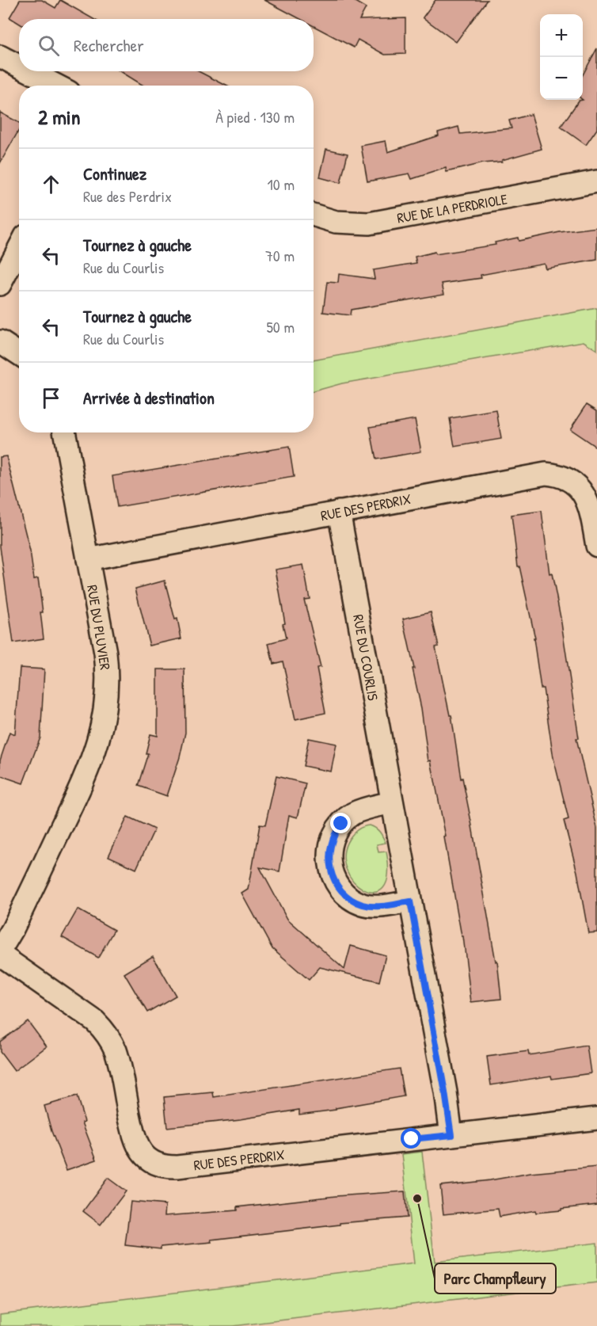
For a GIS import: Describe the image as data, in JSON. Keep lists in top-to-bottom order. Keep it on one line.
{"streets":{"street":["RUE DE LA PERDRIOLE","RUE DES PERDRIX","RUE DU PLUVIER","RUE DU COURLIS"]},"crossings":[["RUE DES PERDRIX","RUE DU PLUVIER"],["RUE DES PERDRIX","RUE DU COURLIS"]],"places":["Parc Champfleury"],"page":{"map_buttons":["+","−"],"search":"Rechercher","heading":["2 min","À pied · 130 m"],"list":[["Continuez","Rue des Perdrix","10 m"],["Tournez à gauche","Rue du Courlis","70 m"],["Tournez à gauche","Rue du Courlis","50 m"],"Arrivée à destination"]}}
